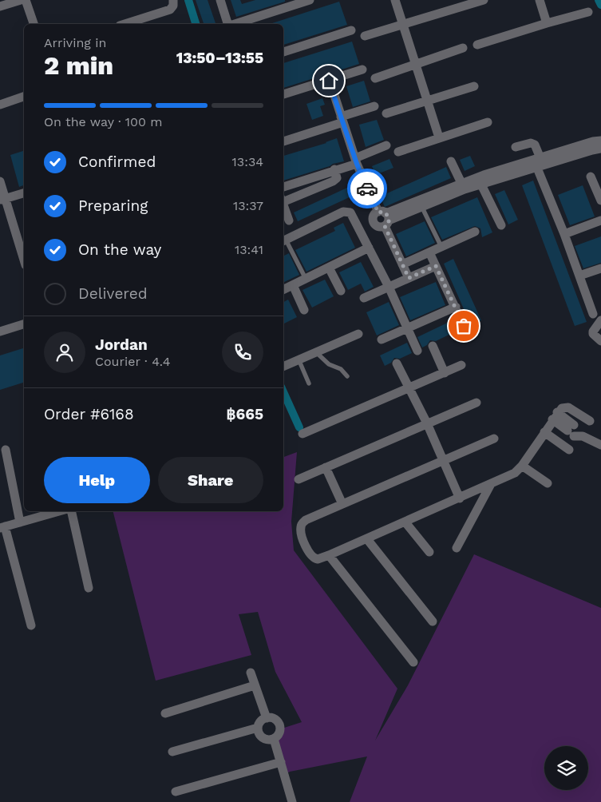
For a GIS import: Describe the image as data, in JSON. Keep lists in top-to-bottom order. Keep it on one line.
{"page":{"heading":["2 min","Arriving in","13:50–13:55"],"panel":["Jordan","Courier · 4.4","Order #6168","฿665"],"bar":"On the way · 100 m","list":[["Confirmed","13:34"],["Preparing","13:37"],["On the way","13:41"],"Delivered"],"buttons":["Help","Share"]}}
